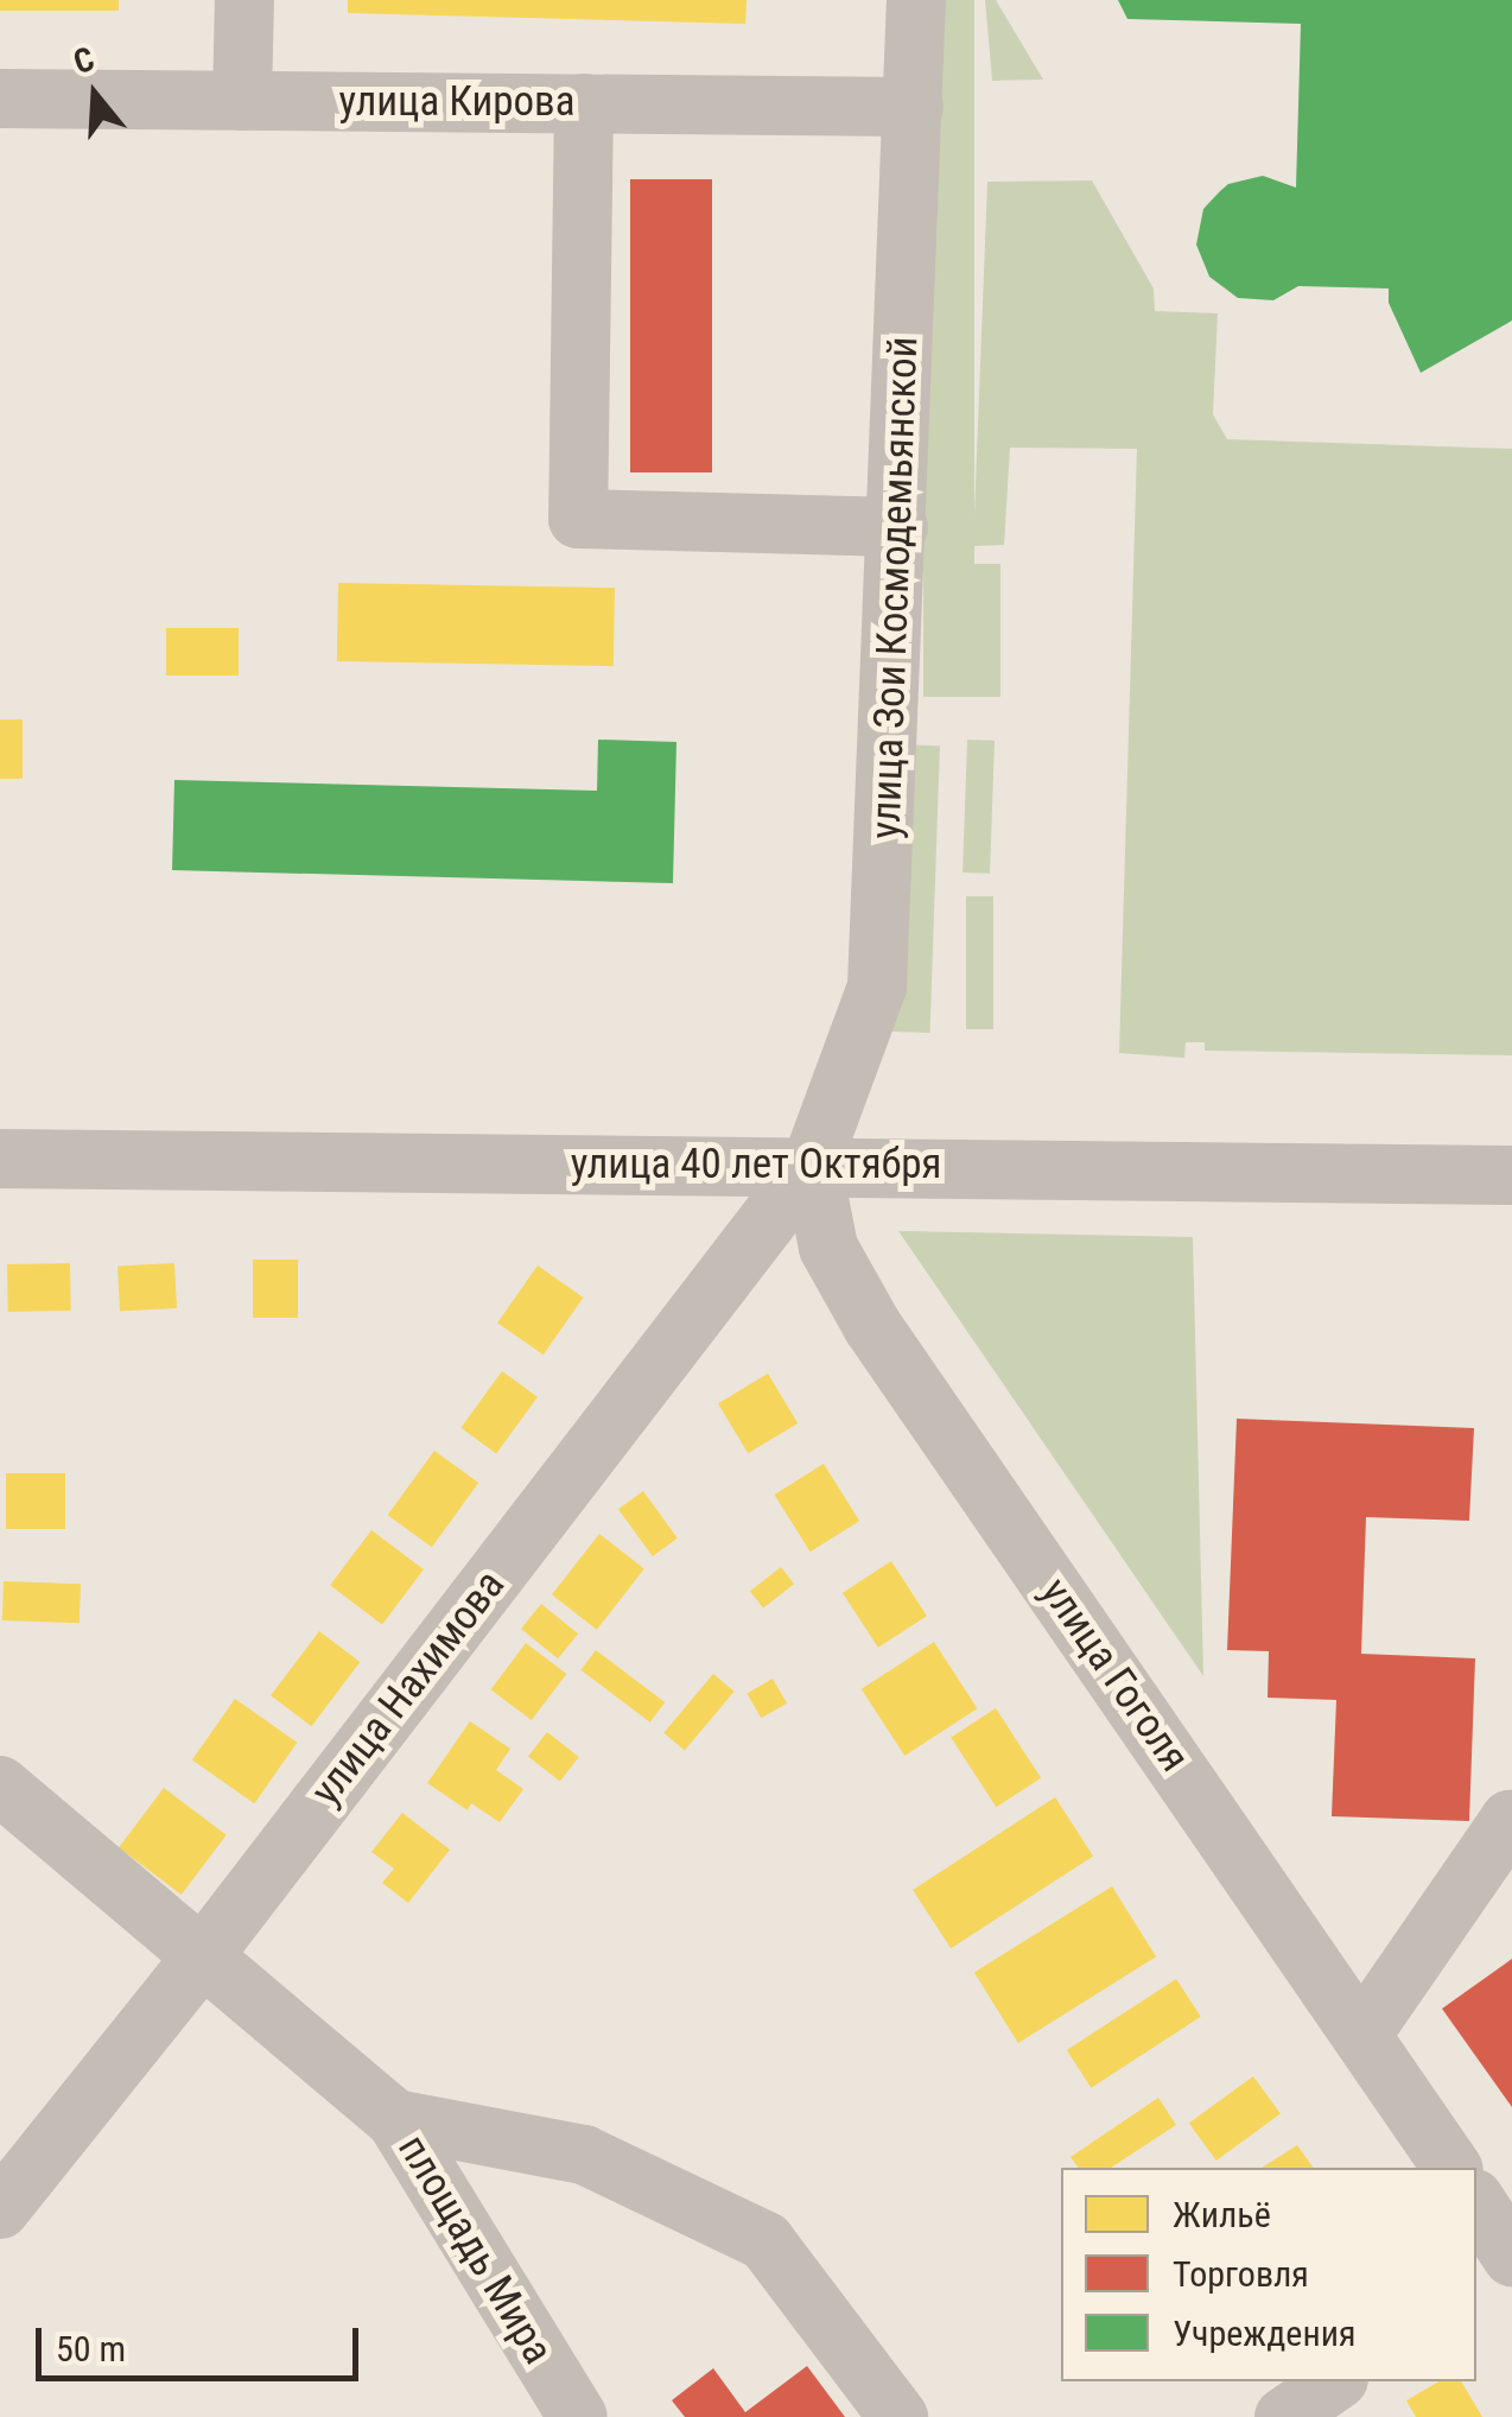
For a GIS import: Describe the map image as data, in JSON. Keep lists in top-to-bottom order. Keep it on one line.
{"streets":{"street":["улица Кирова","улица Зои Космодемьянской","улица 40 лет Октября","улица Гоголя","улица Нахимова","площадь Мира"]},"crossings":[["улица Кирова","улица Зои Космодемьянской"],["улица Зои Космодемьянской","улица 40 лет Октября"],["улица Зои Космодемьянской","улица Гоголя"],["улица Зои Космодемьянской","улица Нахимова"],["улица 40 лет Октября","улица Гоголя"],["улица 40 лет Октября","улица Нахимова"],["улица Гоголя","улица Нахимова"]],"legend":["Жильё","Торговля","Учреждения"],"scale_bar":"50 m","north":"top"}
